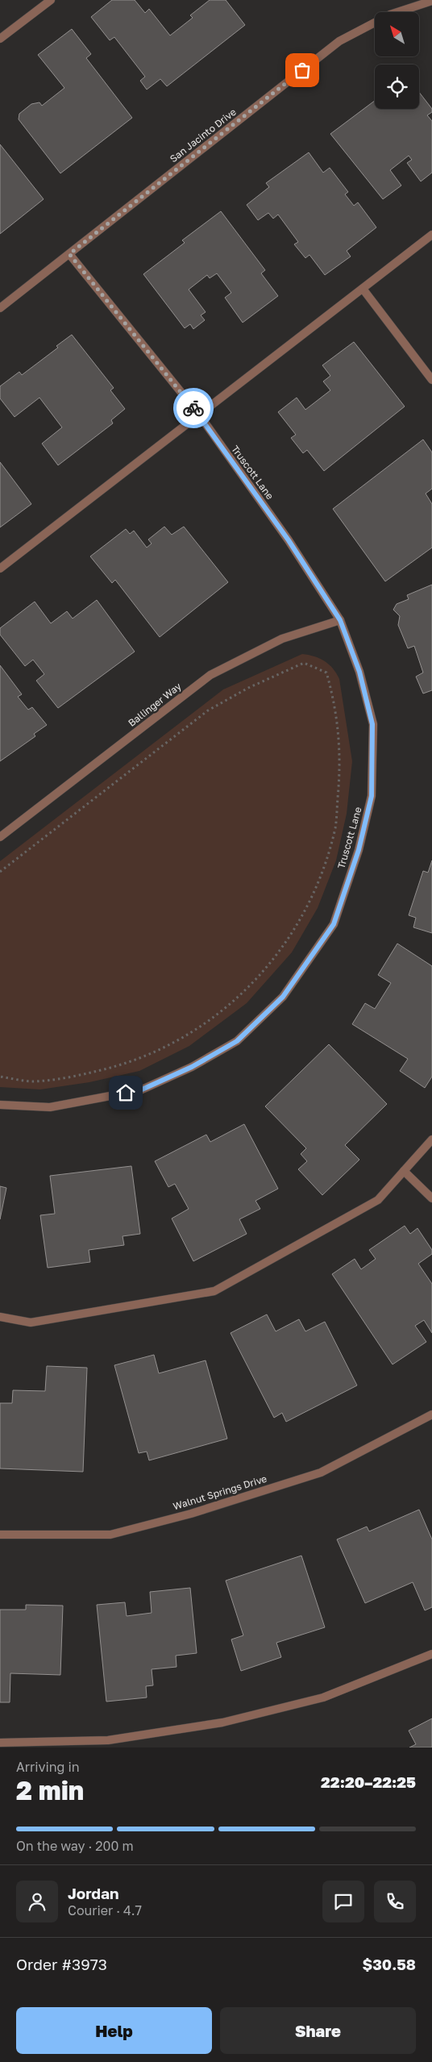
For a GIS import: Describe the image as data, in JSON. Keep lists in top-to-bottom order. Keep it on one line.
{"streets":{"street":["San Jacinto Drive","Truscott Lane","Ballinger Way","Walnut Springs Drive"]},"crossings":[["San Jacinto Drive","Truscott Lane"],["Truscott Lane","Ballinger Way"]],"north":"top left","page":{"heading":["2 min","Arriving in","22:20–22:25"],"panel":["Jordan","Courier · 4.7","Order #3973","$30.58"],"bar":"On the way · 200 m","buttons":["Help","Share"]}}
